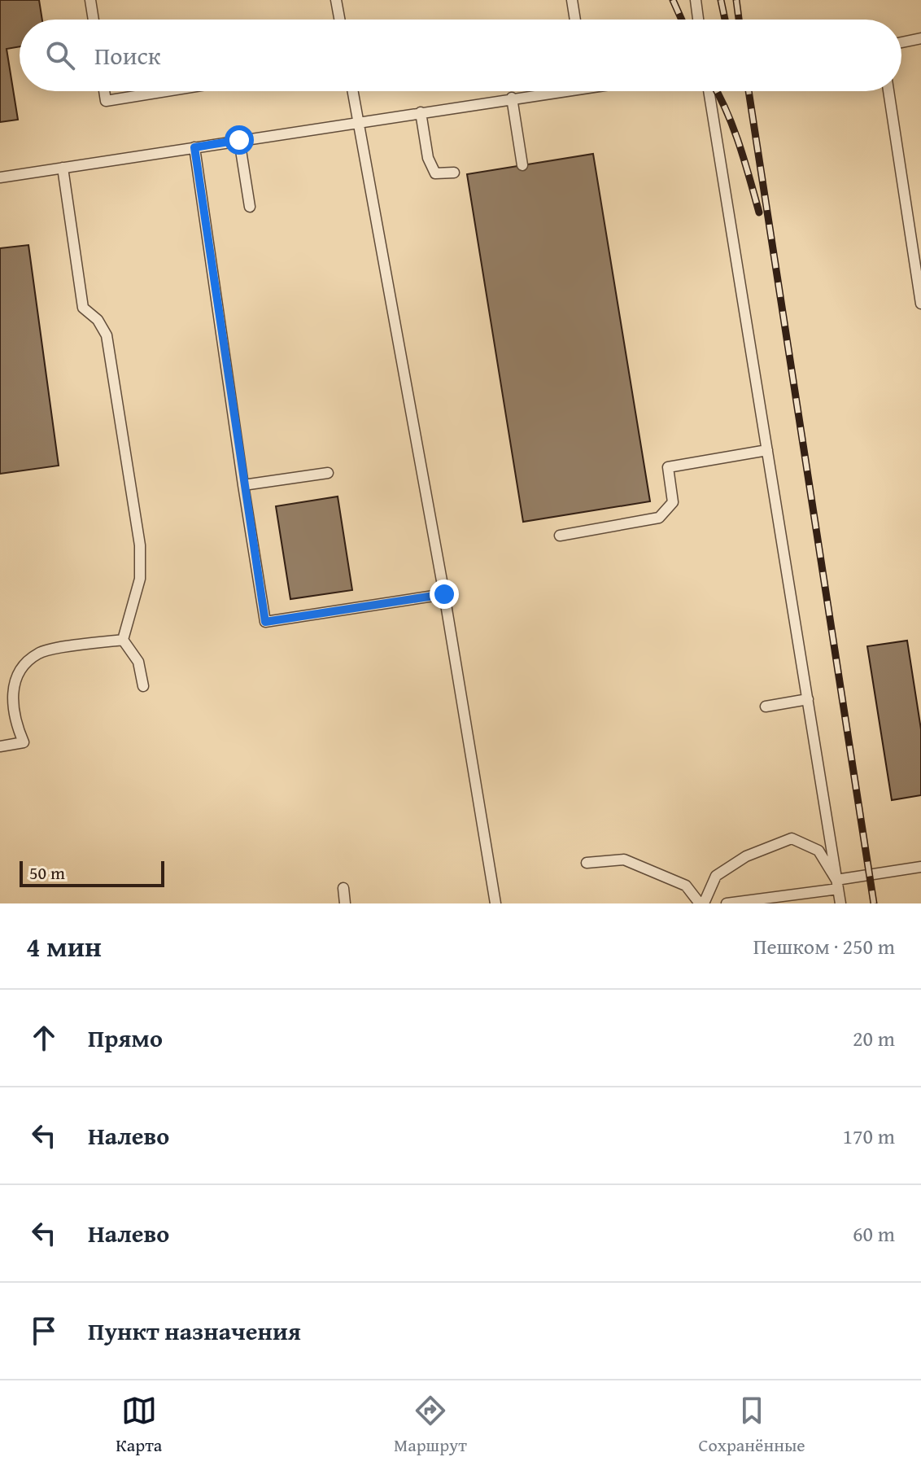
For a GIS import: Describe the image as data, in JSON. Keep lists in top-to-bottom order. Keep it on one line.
{"scale_bar":"50 m","page":{"search":"Поиск","scale":"50 m","heading":["4 мин","Пешком · 250 m"],"list":[["Прямо","20 m"],["Налево","170 m"],["Налево","60 m"],"Пункт назначения"],"nav":["Карта","Маршрут","Сохранённые"]}}
